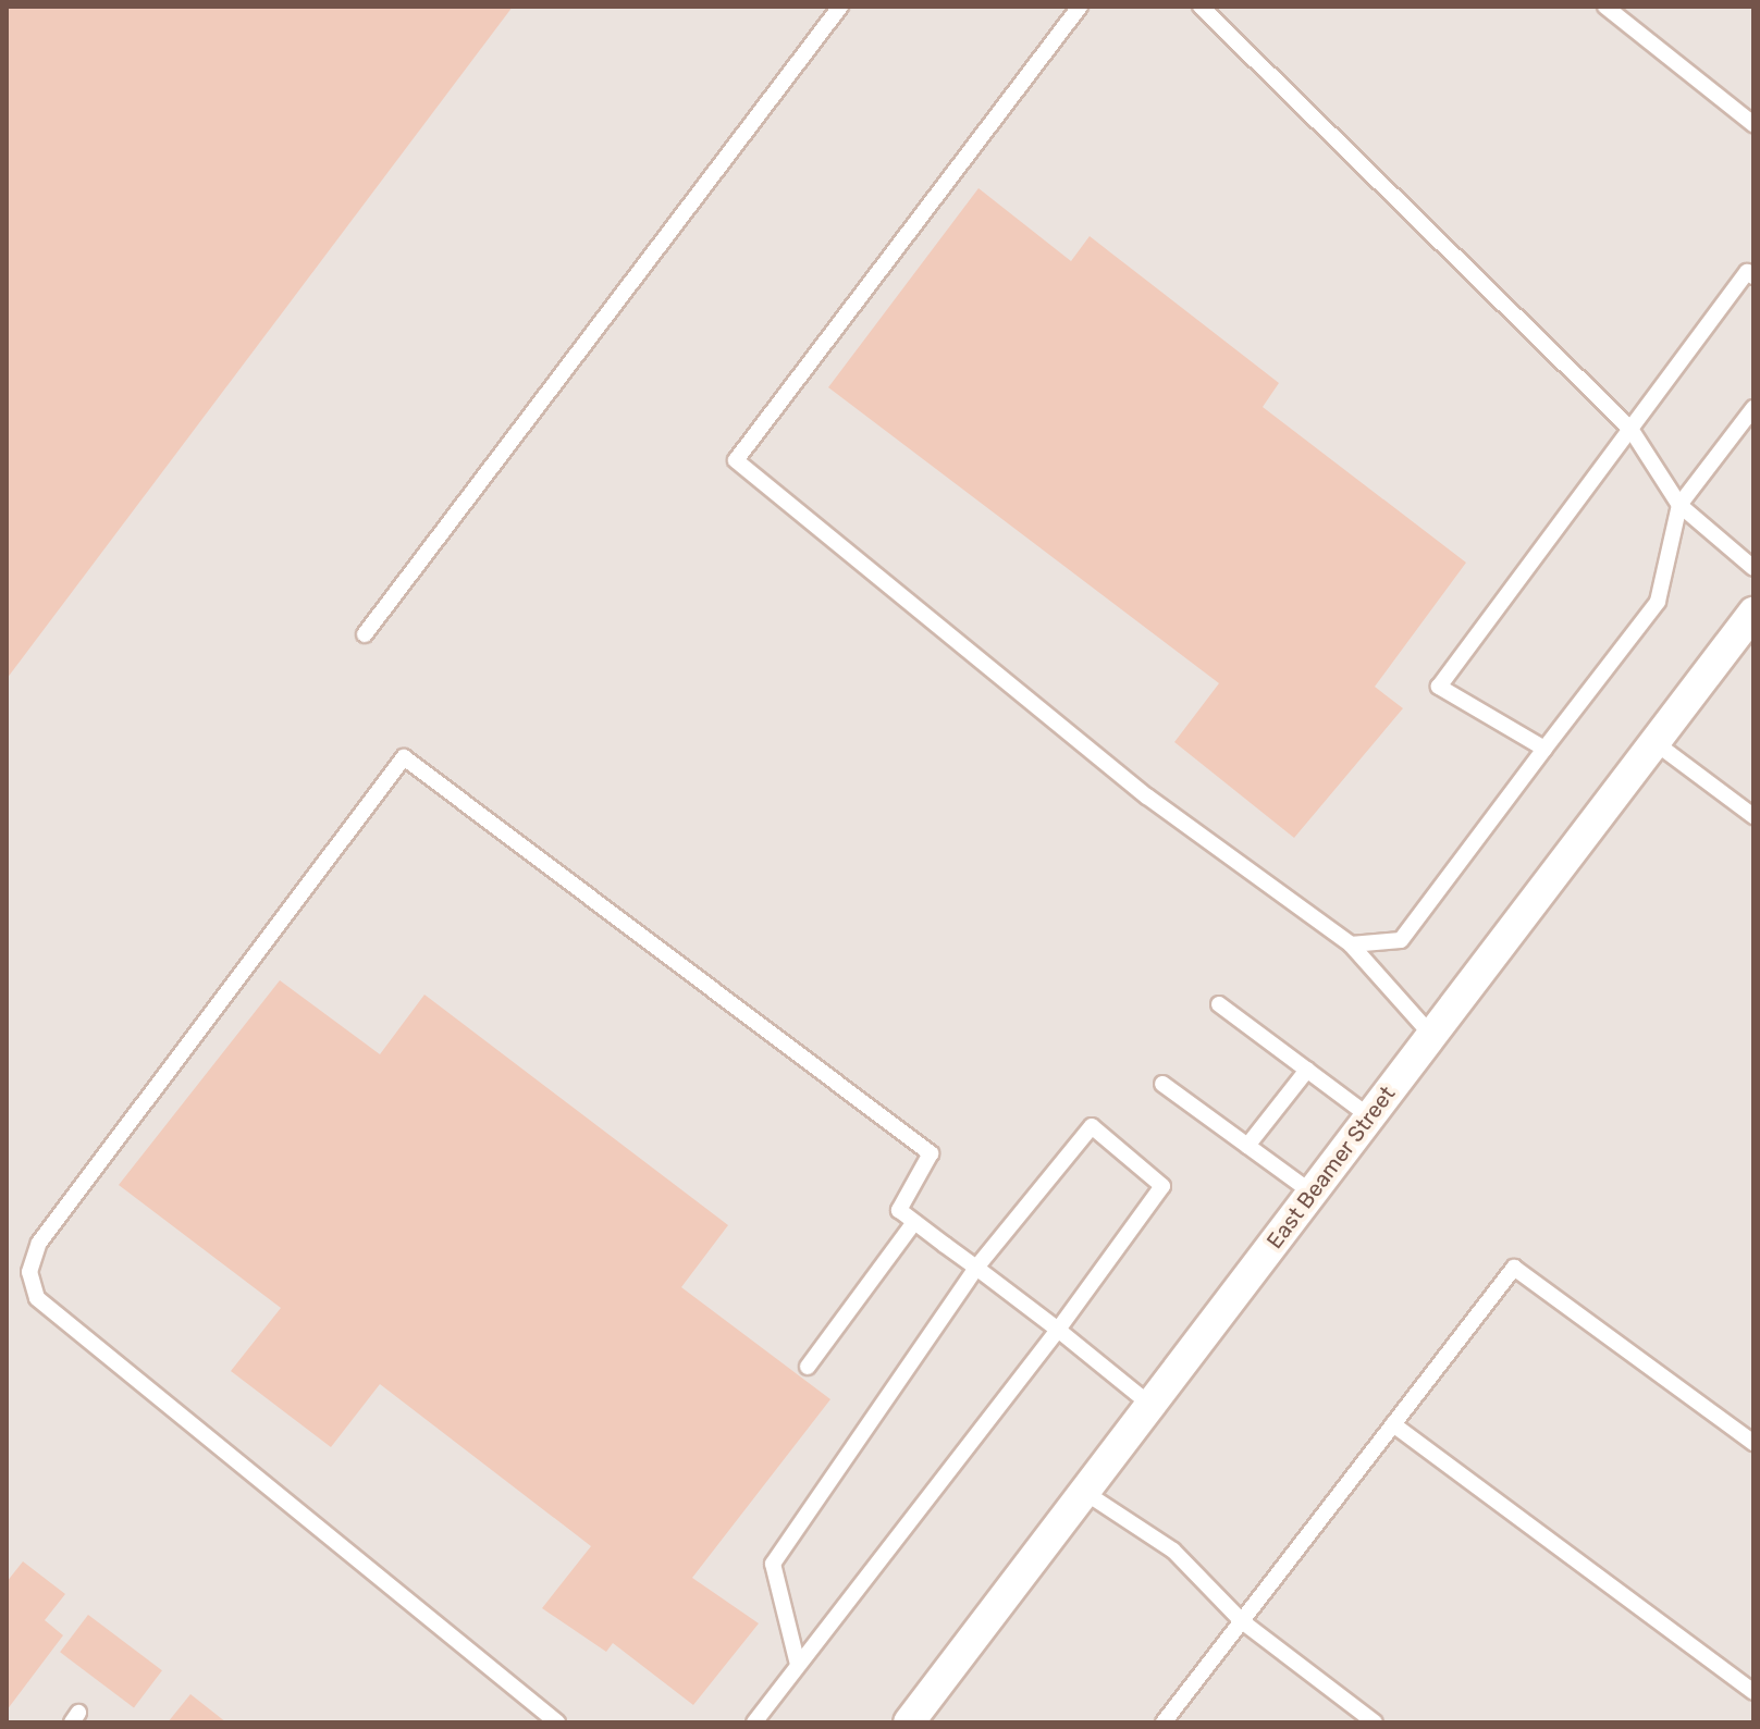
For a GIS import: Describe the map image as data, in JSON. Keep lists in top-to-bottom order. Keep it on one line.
{"streets":{"street":["East Beamer Street"]}}
